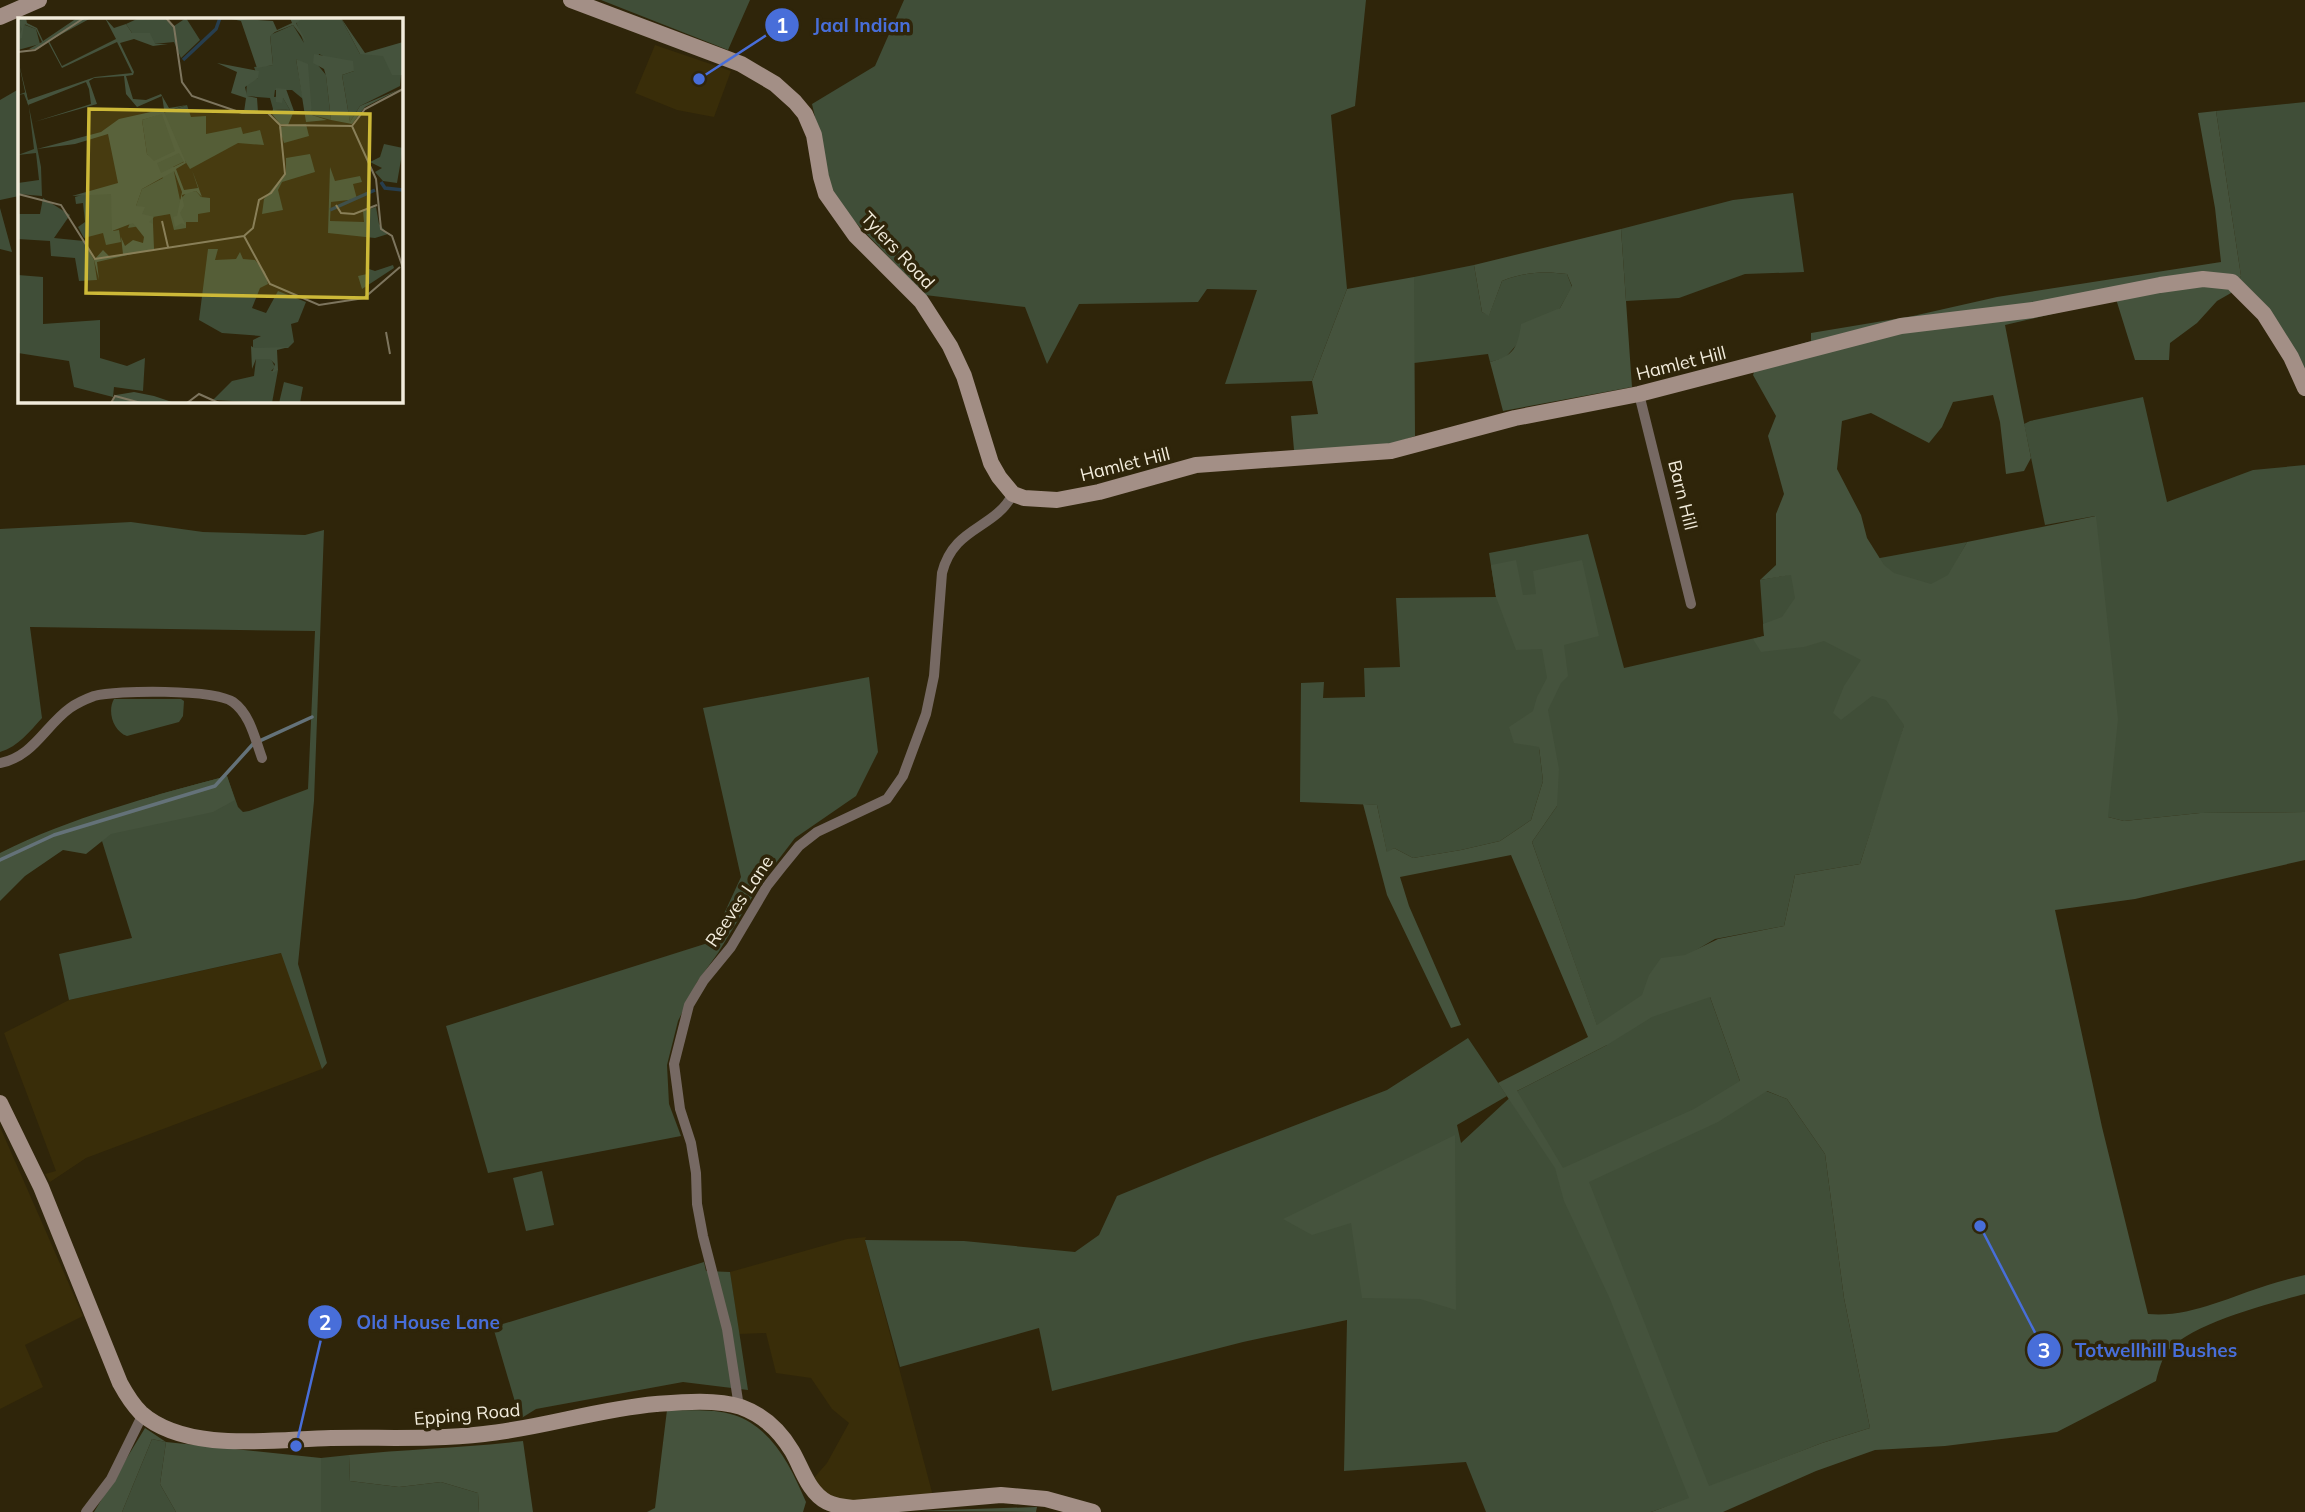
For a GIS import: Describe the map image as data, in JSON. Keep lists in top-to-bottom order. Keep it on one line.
{"streets":{"street":["Tylers Road","Hamlet Hill","Barn Hill","Reeves Lane","Epping Road"]},"crossings":[["Tylers Road","Hamlet Hill"],["Tylers Road","Reeves Lane"],["Hamlet Hill","Barn Hill"],["Hamlet Hill","Reeves Lane"],["Reeves Lane","Epping Road"]],"places":["Jaal Indian","Totwellhill Bushes","Old House Lane"]}
